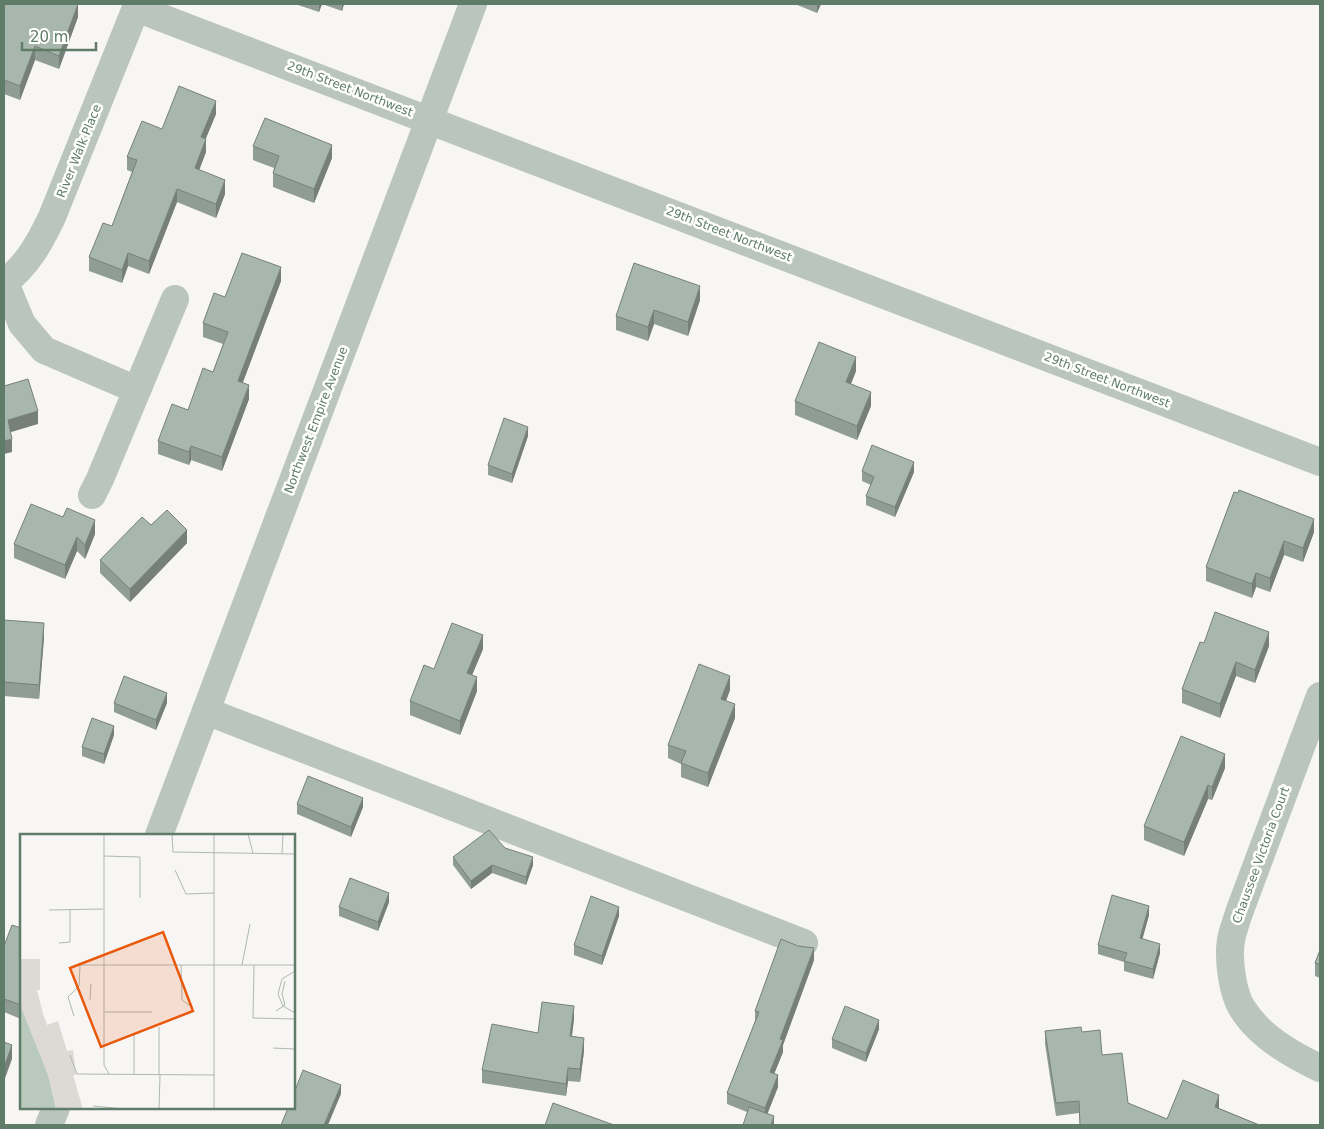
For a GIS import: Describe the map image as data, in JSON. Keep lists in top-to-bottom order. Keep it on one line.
{"streets":{"street":["29th Street Northwest","River Walk Place","Northwest Empire Avenue","Chaussee Victoria Court"]},"crossings":[["29th Street Northwest","River Walk Place"],["29th Street Northwest","Northwest Empire Avenue"]],"scale_bar":"20 m"}
